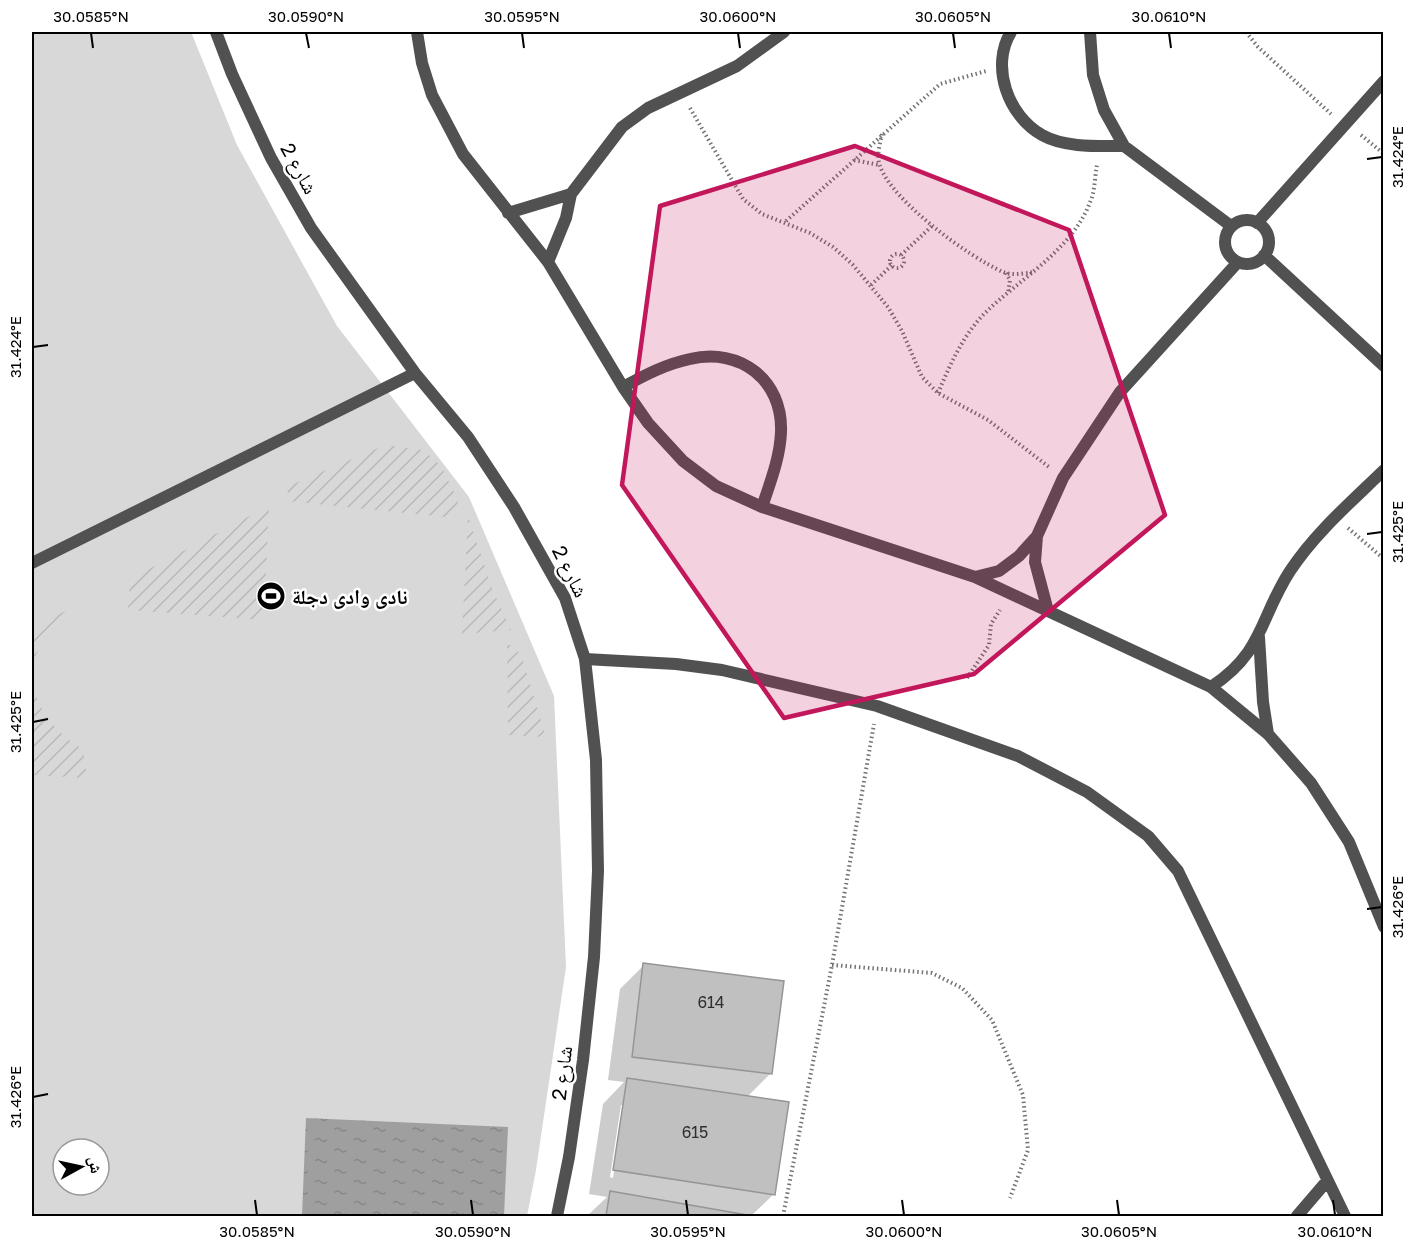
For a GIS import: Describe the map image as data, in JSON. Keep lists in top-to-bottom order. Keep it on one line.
{"streets":{"street":["شارع 2"]},"places":{"sports":["نادى وادى دجلة"]},"house_numbers":["614","615"],"north":"right","coordinates":["30.0585°N","30.0590°N","30.0595°N","30.0600°N","30.0605°N","30.0610°N","31.424°E","31.425°E","31.426°E"]}
